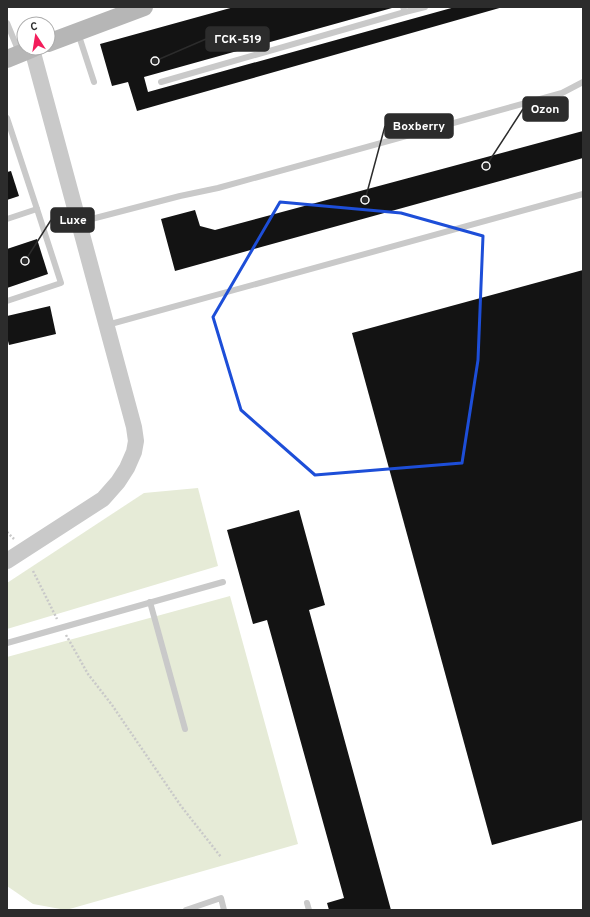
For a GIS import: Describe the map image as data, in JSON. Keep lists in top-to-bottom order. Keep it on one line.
{"places":["ГСК-519","Ozon","Boxberry","Luxe"],"north":"top"}
